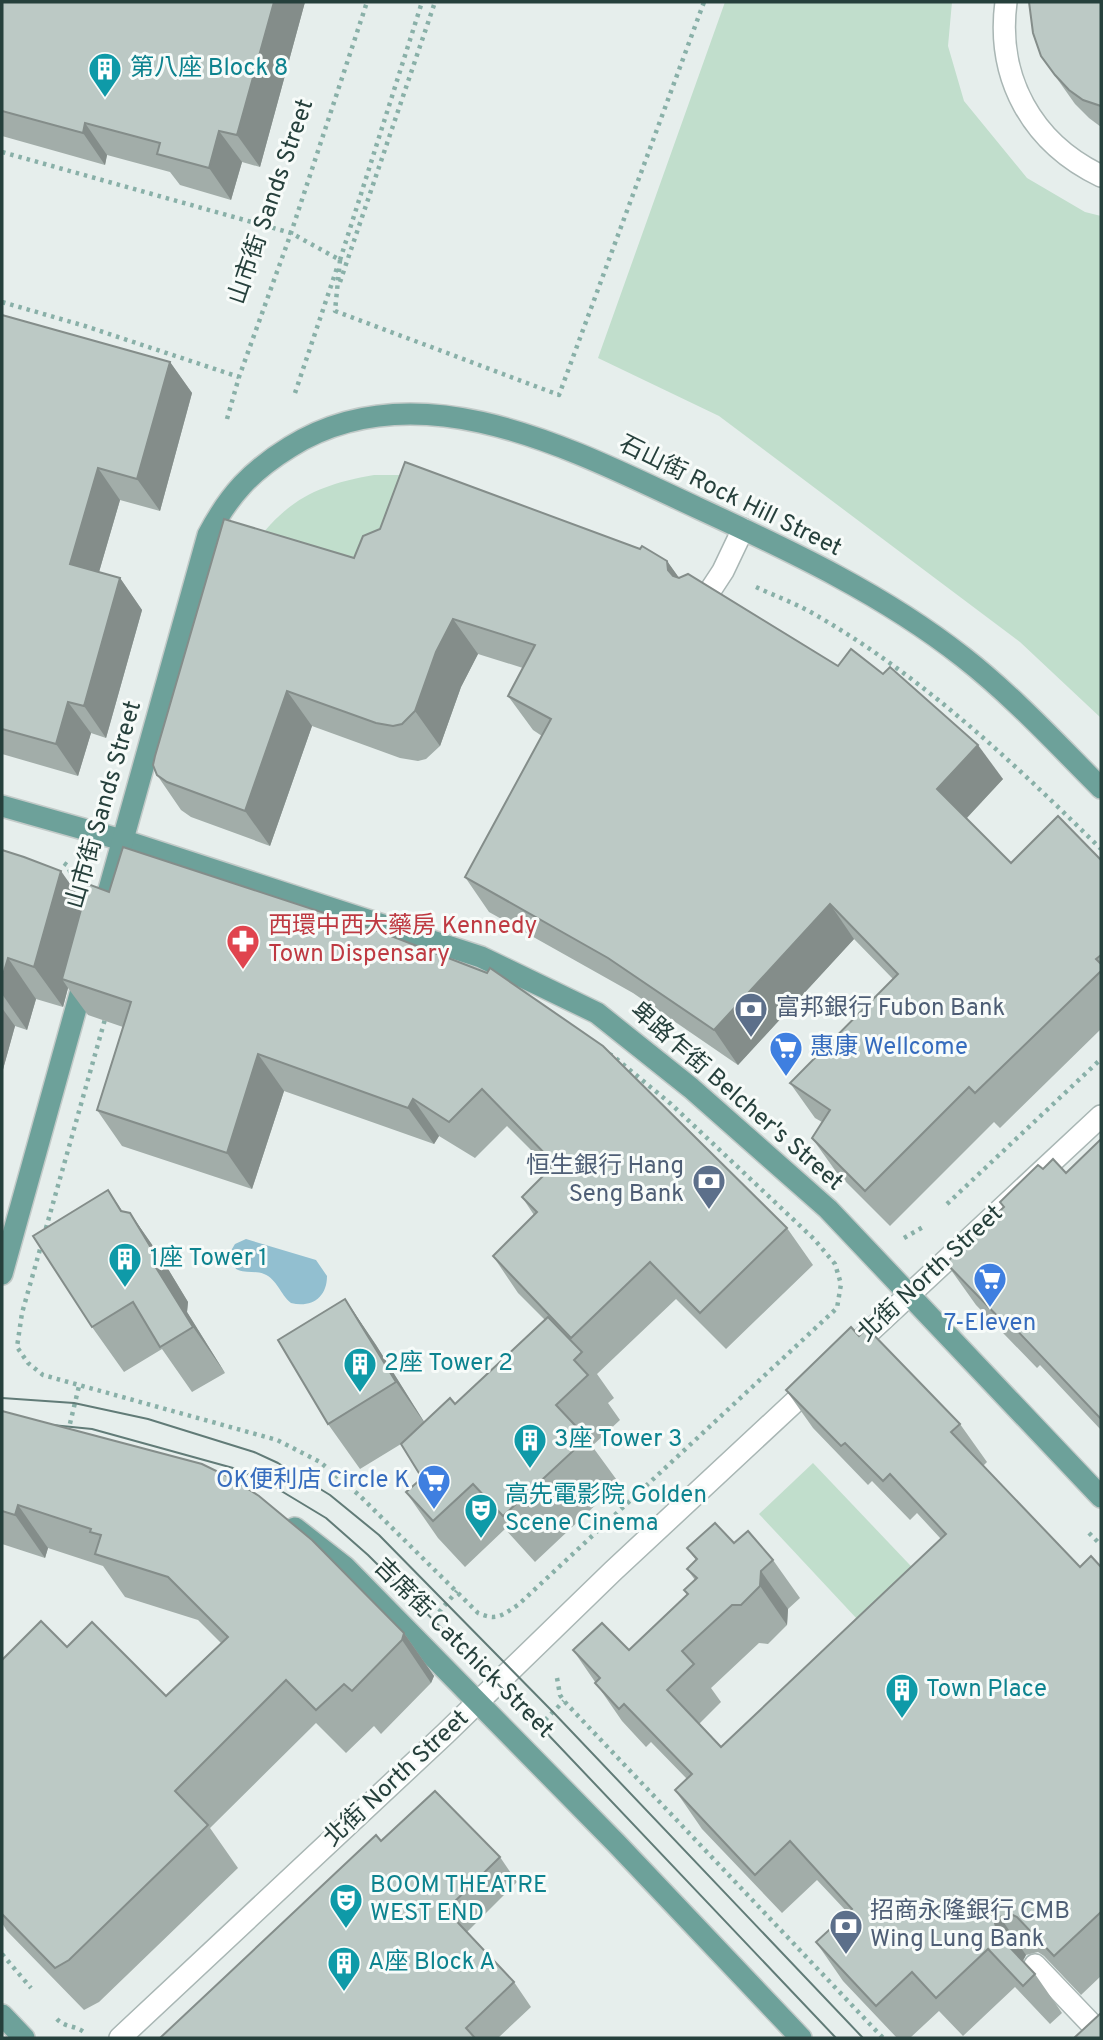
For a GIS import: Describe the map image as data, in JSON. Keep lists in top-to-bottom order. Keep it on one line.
{"streets":{"main road":["山市街 Sands Street","石山街 Rock Hill Street","卑路乍街 Belcher's Street","吉席街 Catchick Street"],"street":["北街 North Street"]},"crossings":[["山市街 Sands Street","石山街 Rock Hill Street"],["山市街 Sands Street","卑路乍街 Belcher's Street"],["卑路乍街 Belcher's Street","北街 North Street"],["北街 North Street","吉席街 Catchick Street"]],"places":{"building":["第八座 Block 8","1座 Tower 1","2座 Tower 2","3座 Tower 3","Town Place","A座 Block A"],"pharmacy":["西環中西大藥房 Kennedy Town Dispensary"],"bank":["富邦銀行 Fubon Bank","恒生銀行 Hang Seng Bank","招商永隆銀行 CMB Wing Lung Bank"],"supermarket":["惠康 Wellcome","7-Eleven","OK便利店 Circle K"],"theatre":["高先電影院 Golden Scene Cinema","BOOM THEATRE WEST END"]}}
